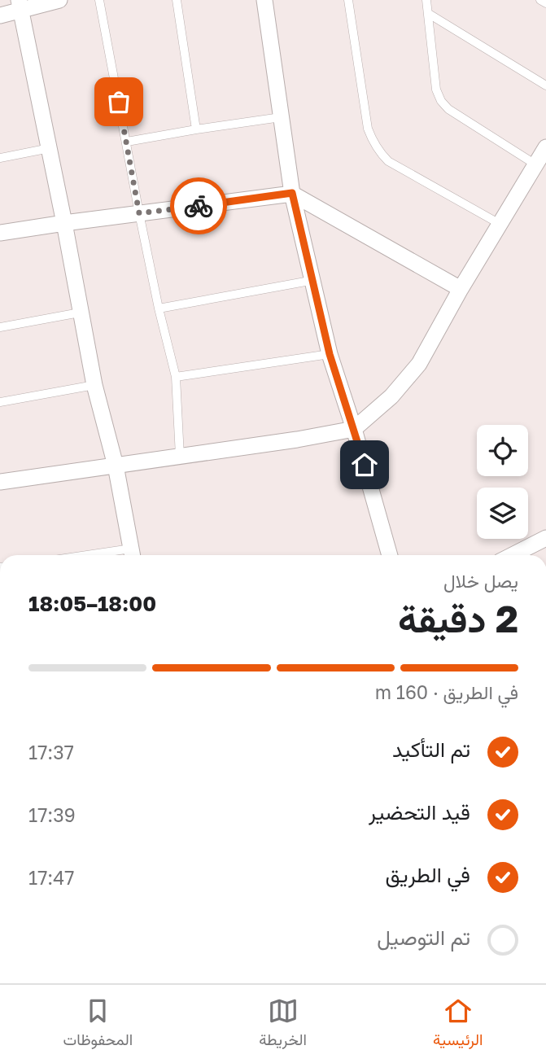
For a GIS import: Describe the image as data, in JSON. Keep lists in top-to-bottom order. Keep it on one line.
{"page":{"heading":["2 دقيقة","يصل خلال","18:00–18:05"],"bar":"في الطريق · 160 m","list":[["تم التأكيد","17:37"],["قيد التحضير","17:39"],["في الطريق","17:47"],"تم التوصيل"],"tabs":["الرئيسية","الخريطة","المحفوظات"]}}
